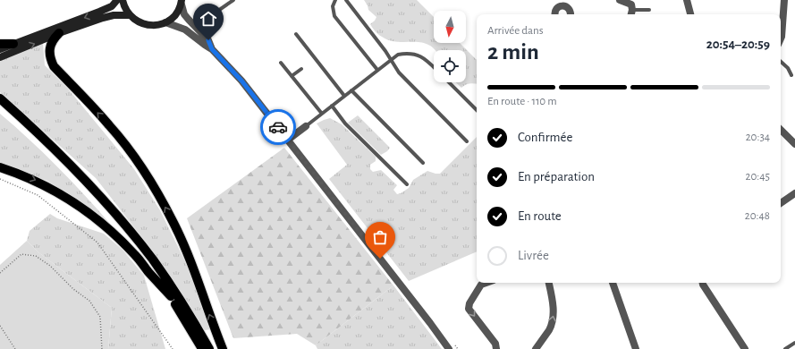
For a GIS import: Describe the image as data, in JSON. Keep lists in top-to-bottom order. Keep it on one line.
{"north":"bottom","page":{"heading":["2 min","Arrivée dans","20:54–20:59"],"bar":"En route · 110 m","list":[["Confirmée","20:34"],["En préparation","20:45"],["En route","20:48"],"Livrée"]}}
